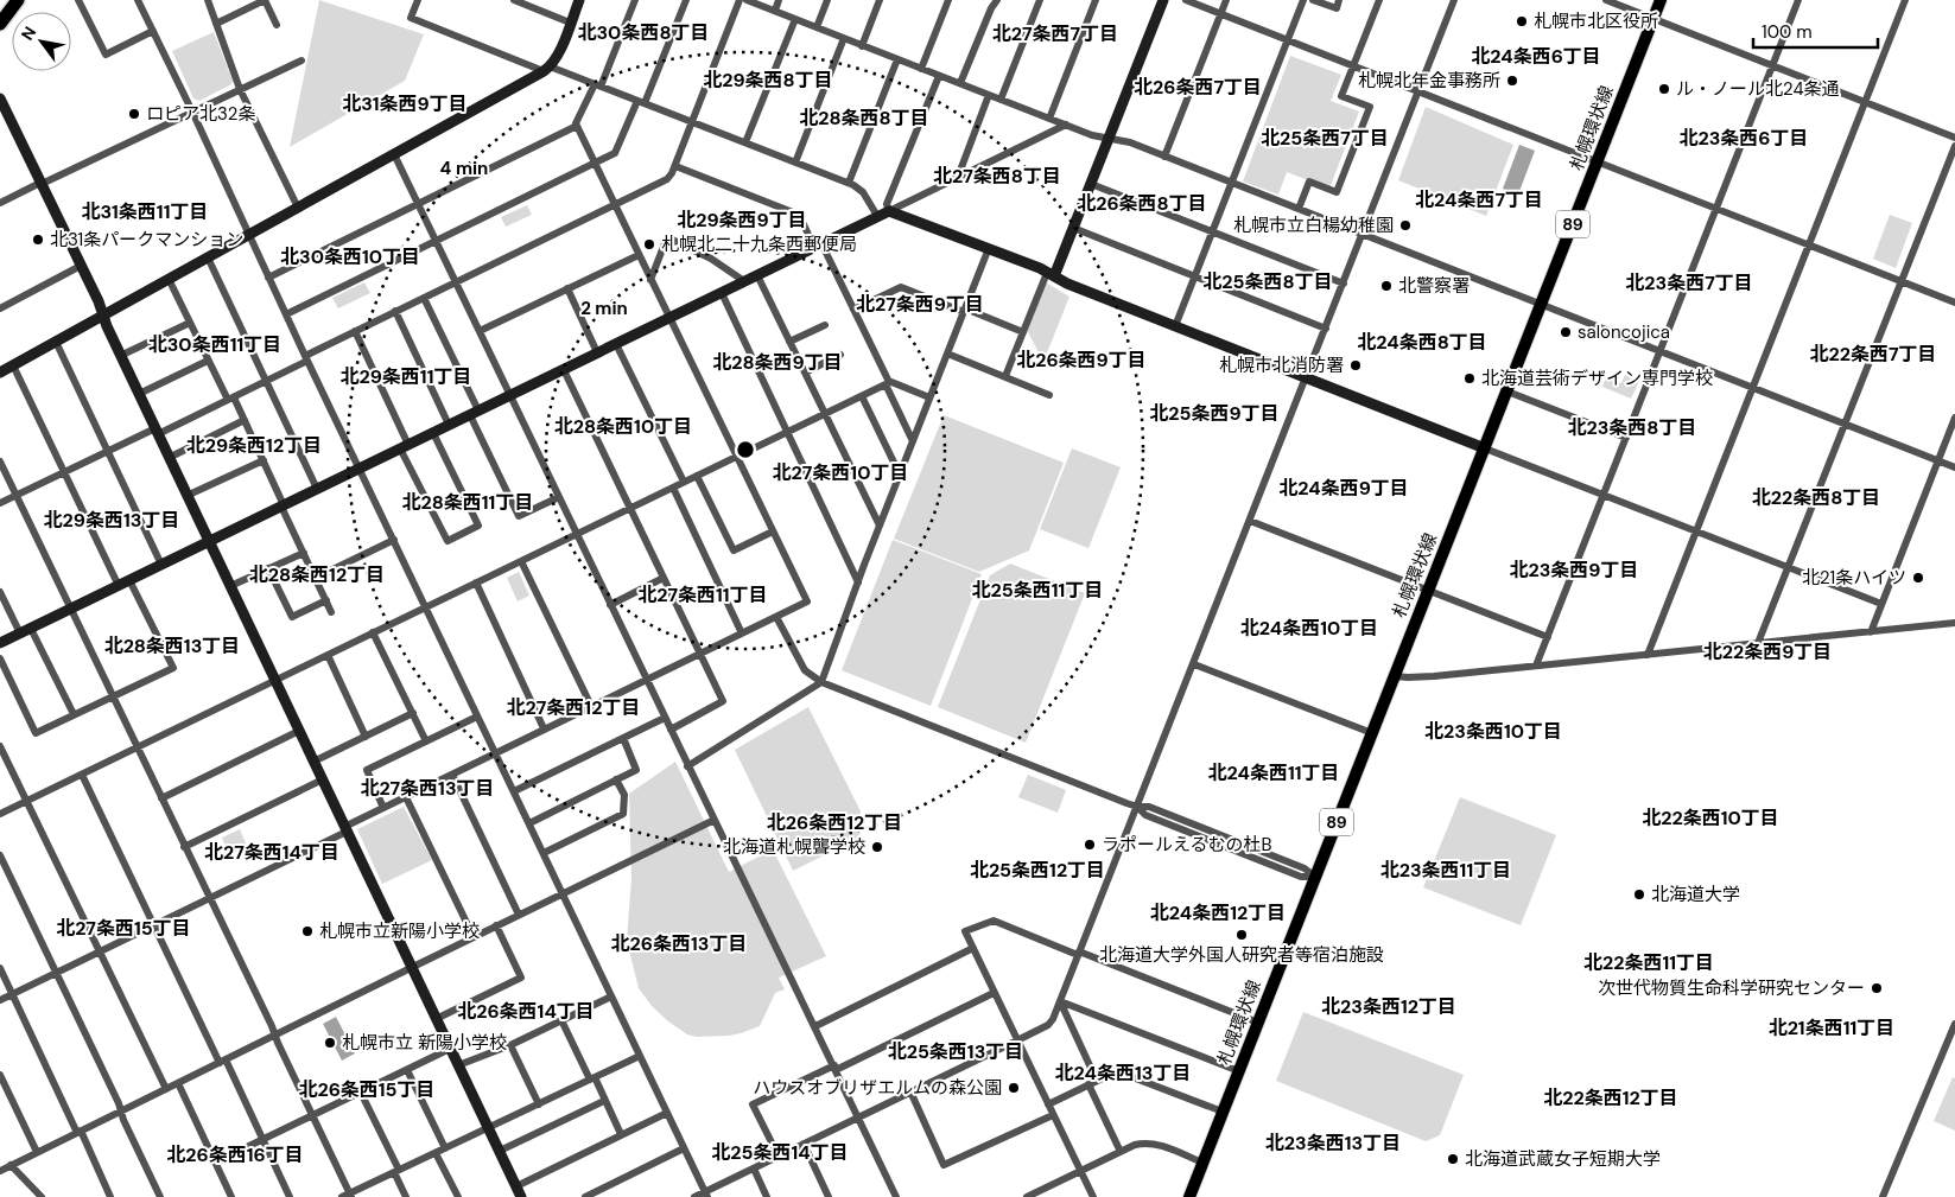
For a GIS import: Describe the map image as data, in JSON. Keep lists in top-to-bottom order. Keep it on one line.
{"streets":{"main road":["札幌環状線","89"]},"districts":["北30条西8丁目","北27条西7丁目","北24条西6丁目","北29条西8丁目","北26条西7丁目","北31条西9丁目","北28条西8丁目","北25条西7丁目","北23条西6丁目","北27条西8丁目","北24条西7丁目","北26条西8丁目","北31条西11丁目","北29条西9丁目","北30条西10丁目","北25条西8丁目","北23条西7丁目","北27条西9丁目","北24条西8丁目","北30条西11丁目","北22条西7丁目","北26条西9丁目","北28条西9丁目","北29条西11丁目","北25条西9丁目","北28条西10丁目","北23条西8丁目","北29条西12丁目","北27条西10丁目","北24条西9丁目","北22条西8丁目","北28条西11丁目","北29条西13丁目","北23条西9丁目","北28条西12丁目","北25条西11丁目","北27条西11丁目","北24条西10丁目","北28条西13丁目","北22条西9丁目","北27条西12丁目","北23条西10丁目","北24条西11丁目","北27条西13丁目","北22条西10丁目","北26条西12丁目","北27条西14丁目","北25条西12丁目","北23条西11丁目","北24条西12丁目","北27条西15丁目","北26条西13丁目","北22条西11丁目","北23条西12丁目","北26条西14丁目","北21条西11丁目","北25条西13丁目","北24条西13丁目","北26条西15丁目","北22条西12丁目","北23条西13丁目","北25条西14丁目","北26条西16丁目"],"places":["札幌市北区役所","札幌北年金事務所","ル・ノール北24条通","ロピア北32条","札幌市立白楊幼稚園","北31条パークマンション","札幌北二十九条西郵便局","北警察署","saloncojica","札幌市北消防署","北海道芸術デザイン専門学校","北21条ハイツ","ラポールえるむの杜B","北海道札幌聾学校","北海道大学","札幌市立新陽小学校","北海道大学外国人研究者等宿泊施設","次世代物質生命科学研究センター","札幌市立 新陽小学校","ハウスオブリザエルムの森公園","北海道武蔵女子短期大学"],"scale_bar":"100 m","north":"top left","rings":["4 min","2 min"]}
